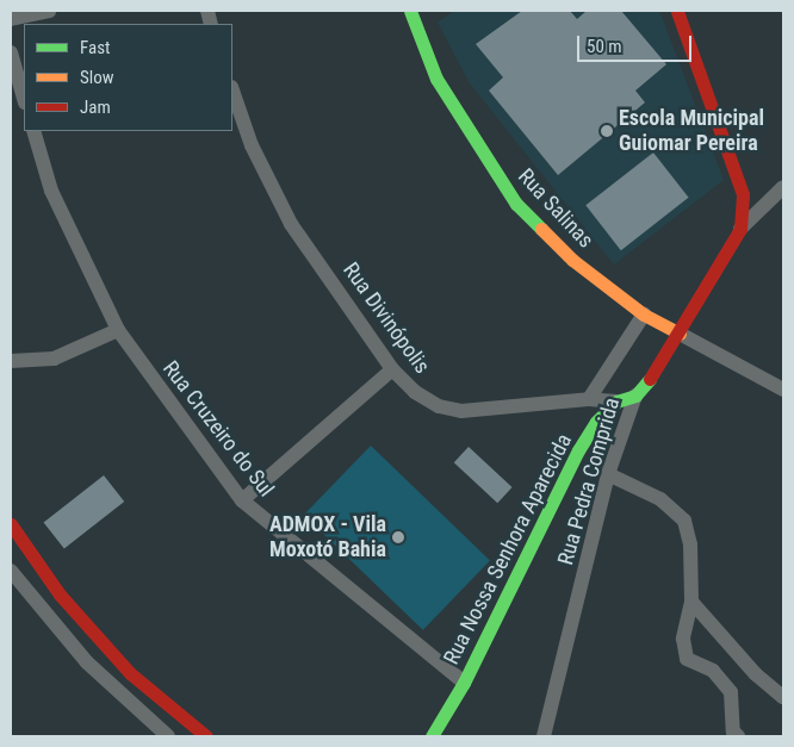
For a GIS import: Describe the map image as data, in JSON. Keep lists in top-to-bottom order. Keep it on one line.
{"streets":{"street":["Rua Salinas","Rua Divinópolis","Rua Cruzeiro do Sul","Rua Pedra Comprida","Rua Nossa Senhora Aparecida"]},"crossings":[["Rua Salinas","Rua Pedra Comprida"],["Rua Divinópolis","Rua Pedra Comprida"],["Rua Divinópolis","Rua Nossa Senhora Aparecida"],["Rua Cruzeiro do Sul","Rua Nossa Senhora Aparecida"],["Rua Pedra Comprida","Rua Nossa Senhora Aparecida"]],"places":["Escola Municipal Guiomar Pereira","ADMOX - Vila Moxotó Bahia"],"legend":["Fast","Slow","Jam"],"scale_bar":"50 m"}
